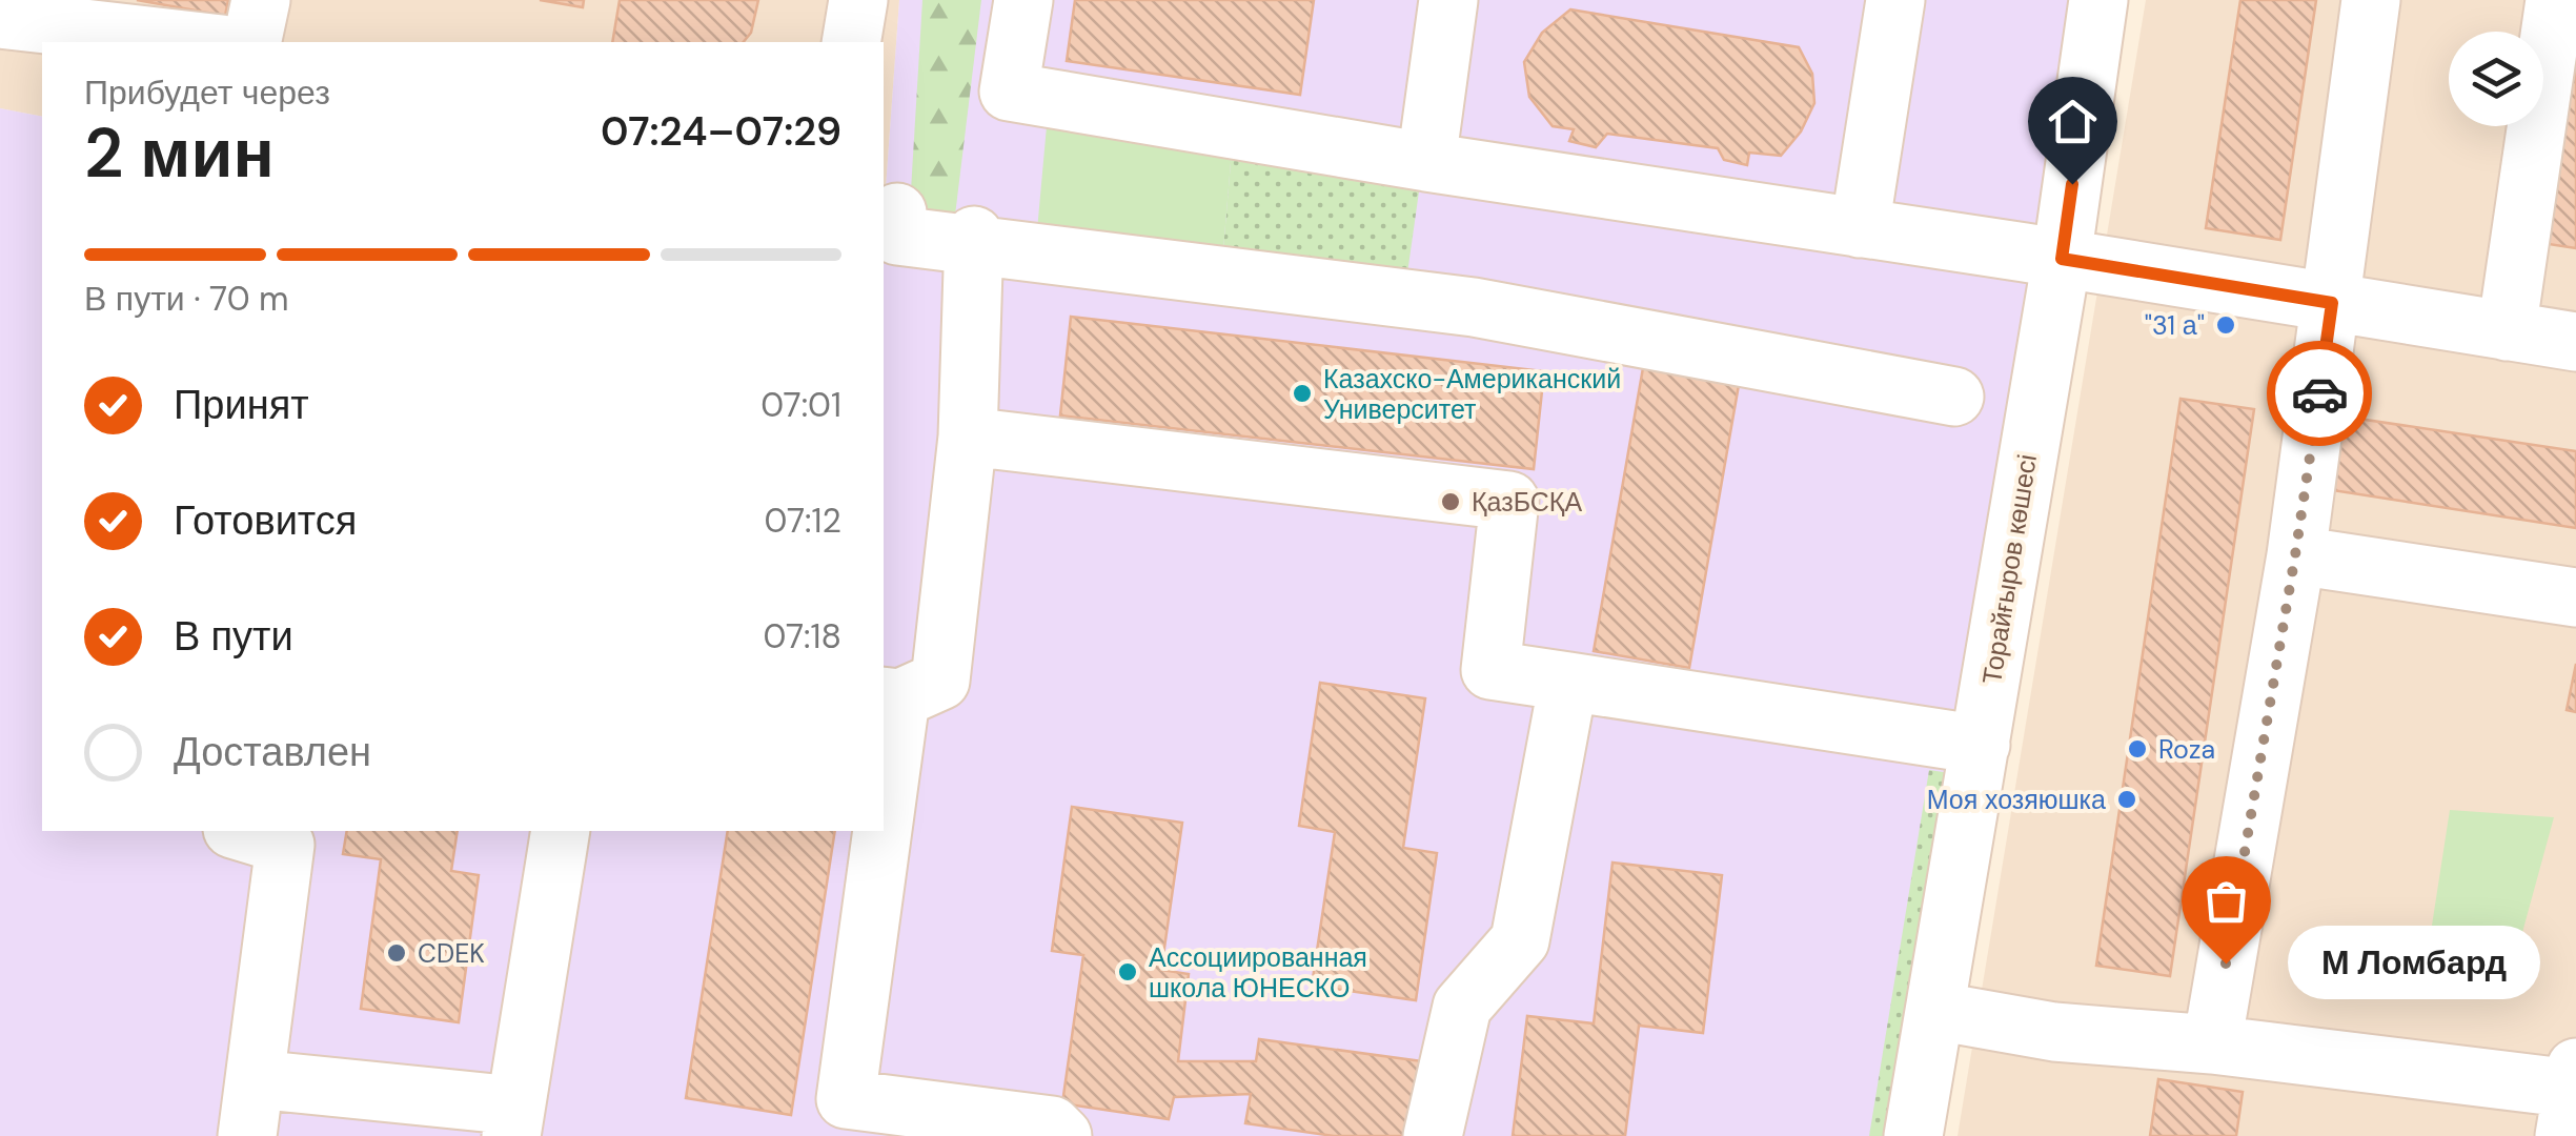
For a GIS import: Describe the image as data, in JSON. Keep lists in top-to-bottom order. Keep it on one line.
{"streets":{"street":["Торайғыров көшесі"]},"places":["\"31 а\"","Казахско-Американский Университет","ҚазБСҚА","Roza","Моя хозяюшка","CDEK","М Ломбард","Ассоциированная школа ЮНЕСКО"],"page":{"heading":["2 мин","Прибудет через","07:24–07:29"],"bar":"В пути · 70 m","list":[["Принят","07:01"],["Готовится","07:12"],["В пути","07:18"],"Доставлен"],"bubble":"М Ломбард"}}
